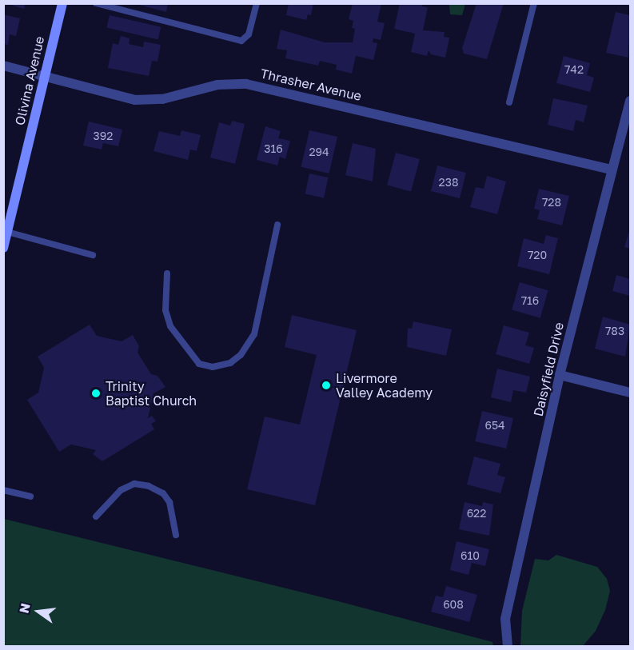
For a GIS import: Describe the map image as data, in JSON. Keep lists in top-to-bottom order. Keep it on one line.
{"streets":{"street":["Olivina Avenue","Thrasher Avenue","Daisyfield Drive"]},"crossings":[["Olivina Avenue","Thrasher Avenue"],["Thrasher Avenue","Daisyfield Drive"]],"places":["Livermore Valley Academy","Trinity Baptist Church"],"house_numbers":["742","392","316","294","238","728","720","716","783","654","622","610","608"],"north":"left"}
